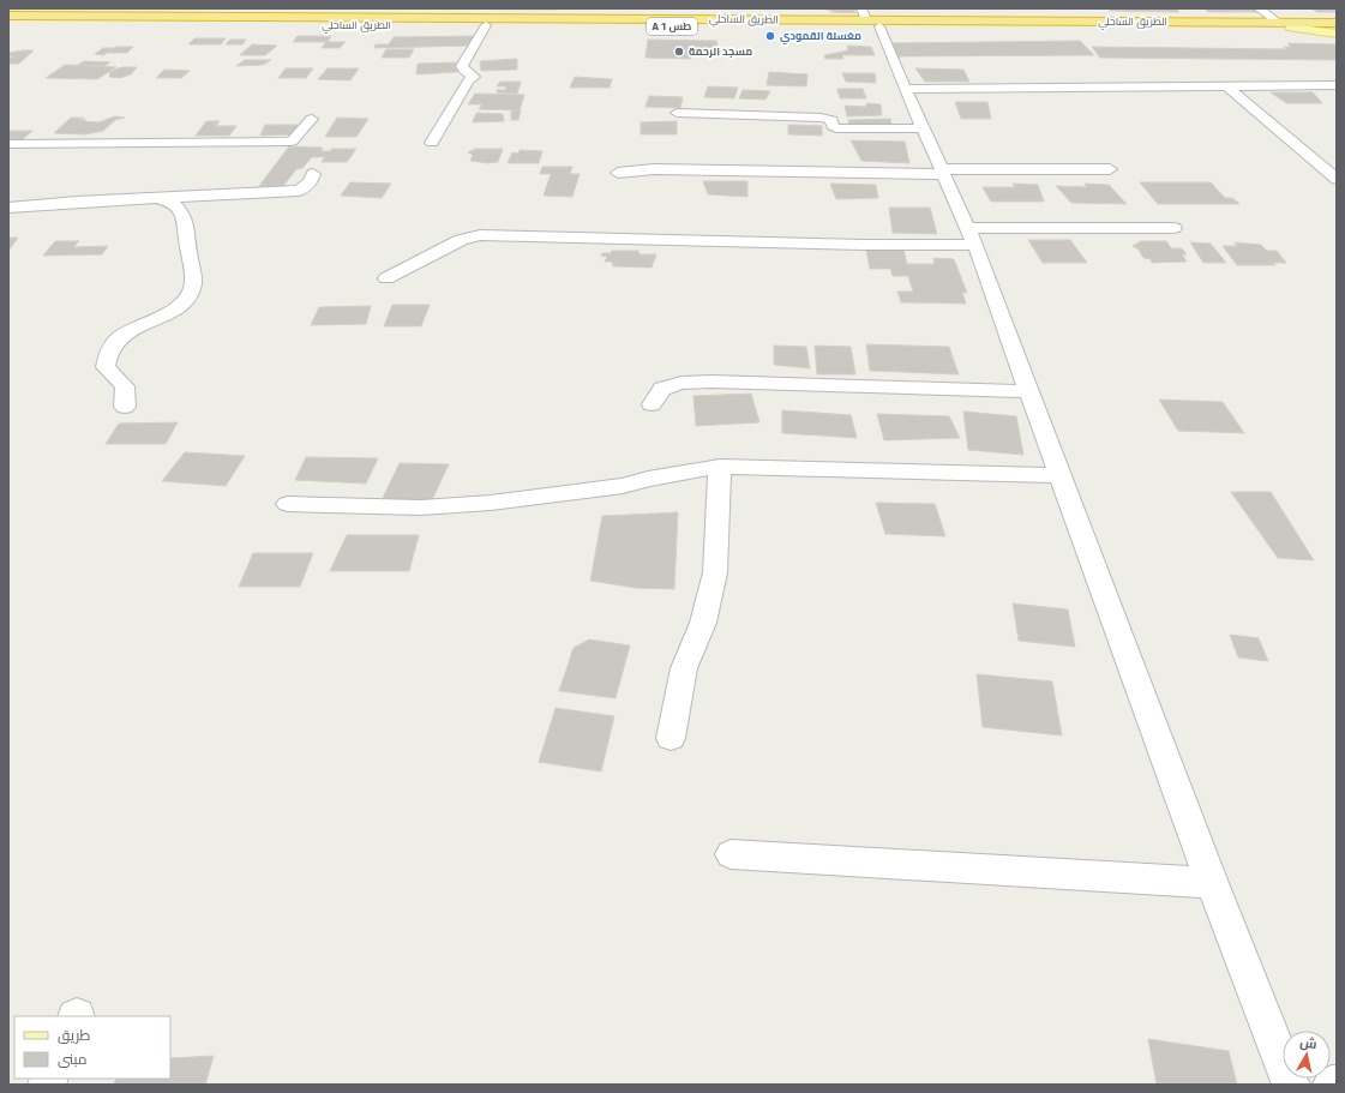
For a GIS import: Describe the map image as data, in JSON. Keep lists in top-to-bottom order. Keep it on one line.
{"streets":{"highway":["الطريق الساحلي","A 1 طس"]},"places":["مغسلة القمودي","مسجد الرحمة"],"legend":["طريق","مبنى"],"north":"top"}
